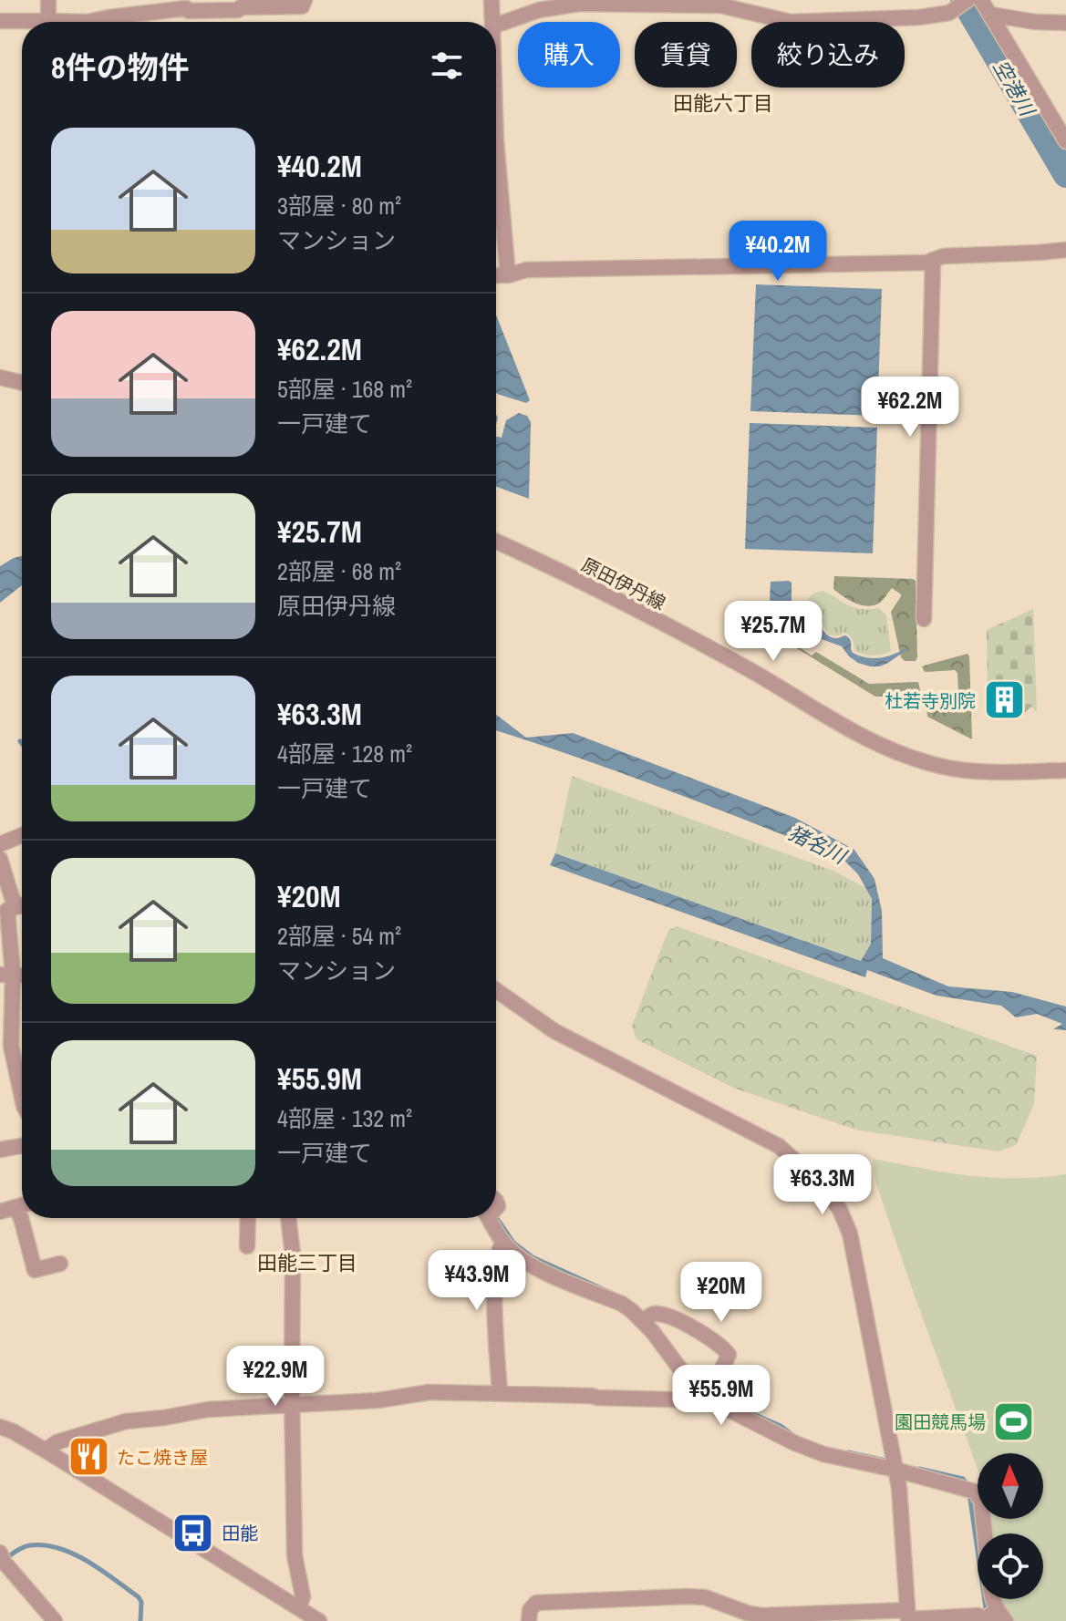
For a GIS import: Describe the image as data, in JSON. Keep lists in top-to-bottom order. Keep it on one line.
{"streets":{"street":["原田伊丹線"]},"districts":["田能六丁目","田能三丁目"],"water":["空港川","猪名川"],"places":{"building":["杜若寺別院"],"sports":["園田競馬場"],"restaurant":["たこ焼き屋"],"bus stop":["田能"]},"north":"top","page":{"chip":["購入","賃貸","絞り込み"],"heading":"8件の物件","list":[{"name":"¥40.2M","note":"3部屋 · 80 m² · マンション"},{"name":"¥62.2M","note":"5部屋 · 168 m² · 一戸建て"},{"name":"¥25.7M","note":"2部屋 · 68 m² · 原田伊丹線"},{"name":"¥63.3M","note":"4部屋 · 128 m² · 一戸建て"},{"name":"¥20M","note":"2部屋 · 54 m² · マンション"},{"name":"¥55.9M","note":"4部屋 · 132 m² · 一戸建て"}],"price":["¥40.2M","¥62.2M","¥25.7M","¥63.3M","¥43.9M","¥20M","¥22.9M","¥55.9M"]}}
